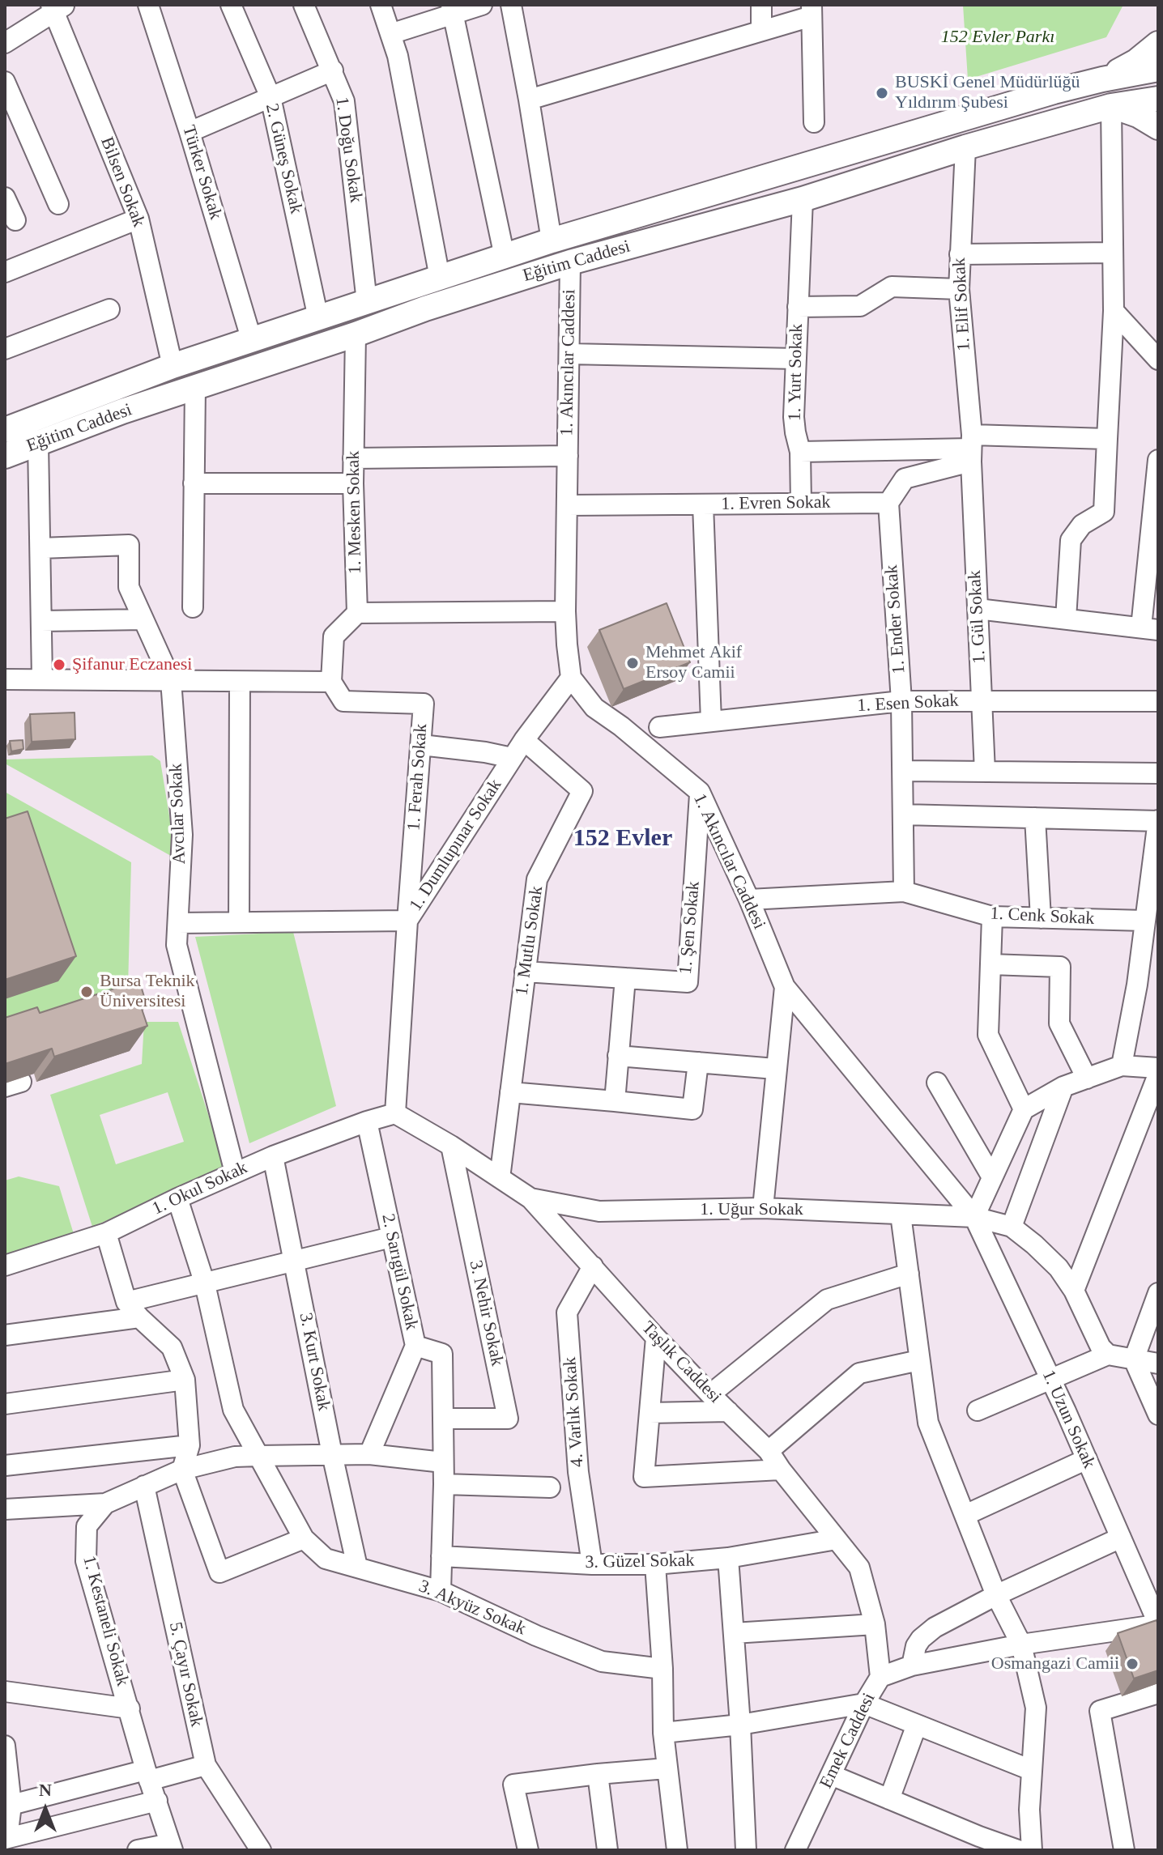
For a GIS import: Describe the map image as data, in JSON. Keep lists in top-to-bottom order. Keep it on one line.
{"streets":{"main road":["Eğitim Caddesi"],"street":["1. Doğu Sokak","2. Güneş Sokak","Türker Sokak","Bilsen Sokak","1. Elif Sokak","1. Akıncılar Caddesi","1. Yurt Sokak","1. Evren Sokak","1. Mesken Sokak","1. Gül Sokak","1. Ender Sokak","1. Esen Sokak","1. Ferah Sokak","Avcılar Sokak","1. Dumlupınar Sokak","1. Cenk Sokak","1. Şen Sokak","1. Mutlu Sokak","1. Okul Sokak","1. Uğur Sokak","2. Sarıgül Sokak","3. Nehir Sokak","3. Kurt Sokak","Taşlık Caddesi","4. Varlık Sokak","1. Uzun Sokak","3. Güzel Sokak","3. Akyüz Sokak","1. Kestaneli Sokak","5. Çayır Sokak","Emek Caddesi"]},"crossings":[["1. Doğu Sokak","Eğitim Caddesi"],["2. Güneş Sokak","Eğitim Caddesi"],["Türker Sokak","Eğitim Caddesi"],["Bilsen Sokak","Eğitim Caddesi"],["Eğitim Caddesi","1. Elif Sokak"],["Eğitim Caddesi","1. Akıncılar Caddesi"],["Eğitim Caddesi","1. Yurt Sokak"],["Eğitim Caddesi","1. Mesken Sokak"],["1. Elif Sokak","1. Gül Sokak"],["1. Akıncılar Caddesi","1. Evren Sokak"],["1. Akıncılar Caddesi","1. Dumlupınar Sokak"],["1. Akıncılar Caddesi","1. Cenk Sokak"],["1. Akıncılar Caddesi","1. Şen Sokak"],["1. Akıncılar Caddesi","1. Uğur Sokak"],["1. Akıncılar Caddesi","1. Uzun Sokak"],["1. Yurt Sokak","1. Evren Sokak"],["1. Evren Sokak","1. Ender Sokak"],["1. Gül Sokak","1. Esen Sokak"],["1. Ender Sokak","1. Esen Sokak"],["1. Ender Sokak","1. Cenk Sokak"],["1. Ferah Sokak","1. Dumlupınar Sokak"],["Avcılar Sokak","1. Okul Sokak"],["1. Dumlupınar Sokak","1. Mutlu Sokak"],["1. Dumlupınar Sokak","1. Okul Sokak"],["1. Dumlupınar Sokak","Taşlık Caddesi"],["1. Şen Sokak","1. Mutlu Sokak"],["1. Mutlu Sokak","Taşlık Caddesi"],["1. Okul Sokak","2. Sarıgül Sokak"],["1. Okul Sokak","3. Kurt Sokak"],["1. Okul Sokak","Taşlık Caddesi"],["1. Okul Sokak","3. Akyüz Sokak"],["1. Uğur Sokak","Taşlık Caddesi"],["1. Uğur Sokak","1. Uzun Sokak"],["2. Sarıgül Sokak","1. Kestaneli Sokak"],["3. Nehir Sokak","Taşlık Caddesi"],["3. Kurt Sokak","3. Akyüz Sokak"],["3. Kurt Sokak","1. Kestaneli Sokak"],["Taşlık Caddesi","4. Varlık Sokak"],["Taşlık Caddesi","3. Güzel Sokak"],["Taşlık Caddesi","Emek Caddesi"],["4. Varlık Sokak","3. Güzel Sokak"],["1. Uzun Sokak","Emek Caddesi"],["3. Akyüz Sokak","1. Kestaneli Sokak"],["1. Kestaneli Sokak","5. Çayır Sokak"]],"districts":["152 Evler"],"parks":["152 Evler Parkı"],"places":["BUSKİ Genel Müdürlüğü Yıldırım Şubesi","Mehmet Akif Ersoy Camii","Şifanur Eczanesi","Bursa Teknik Üniversitesi","Osmangazi Camii"],"north":"top"}
